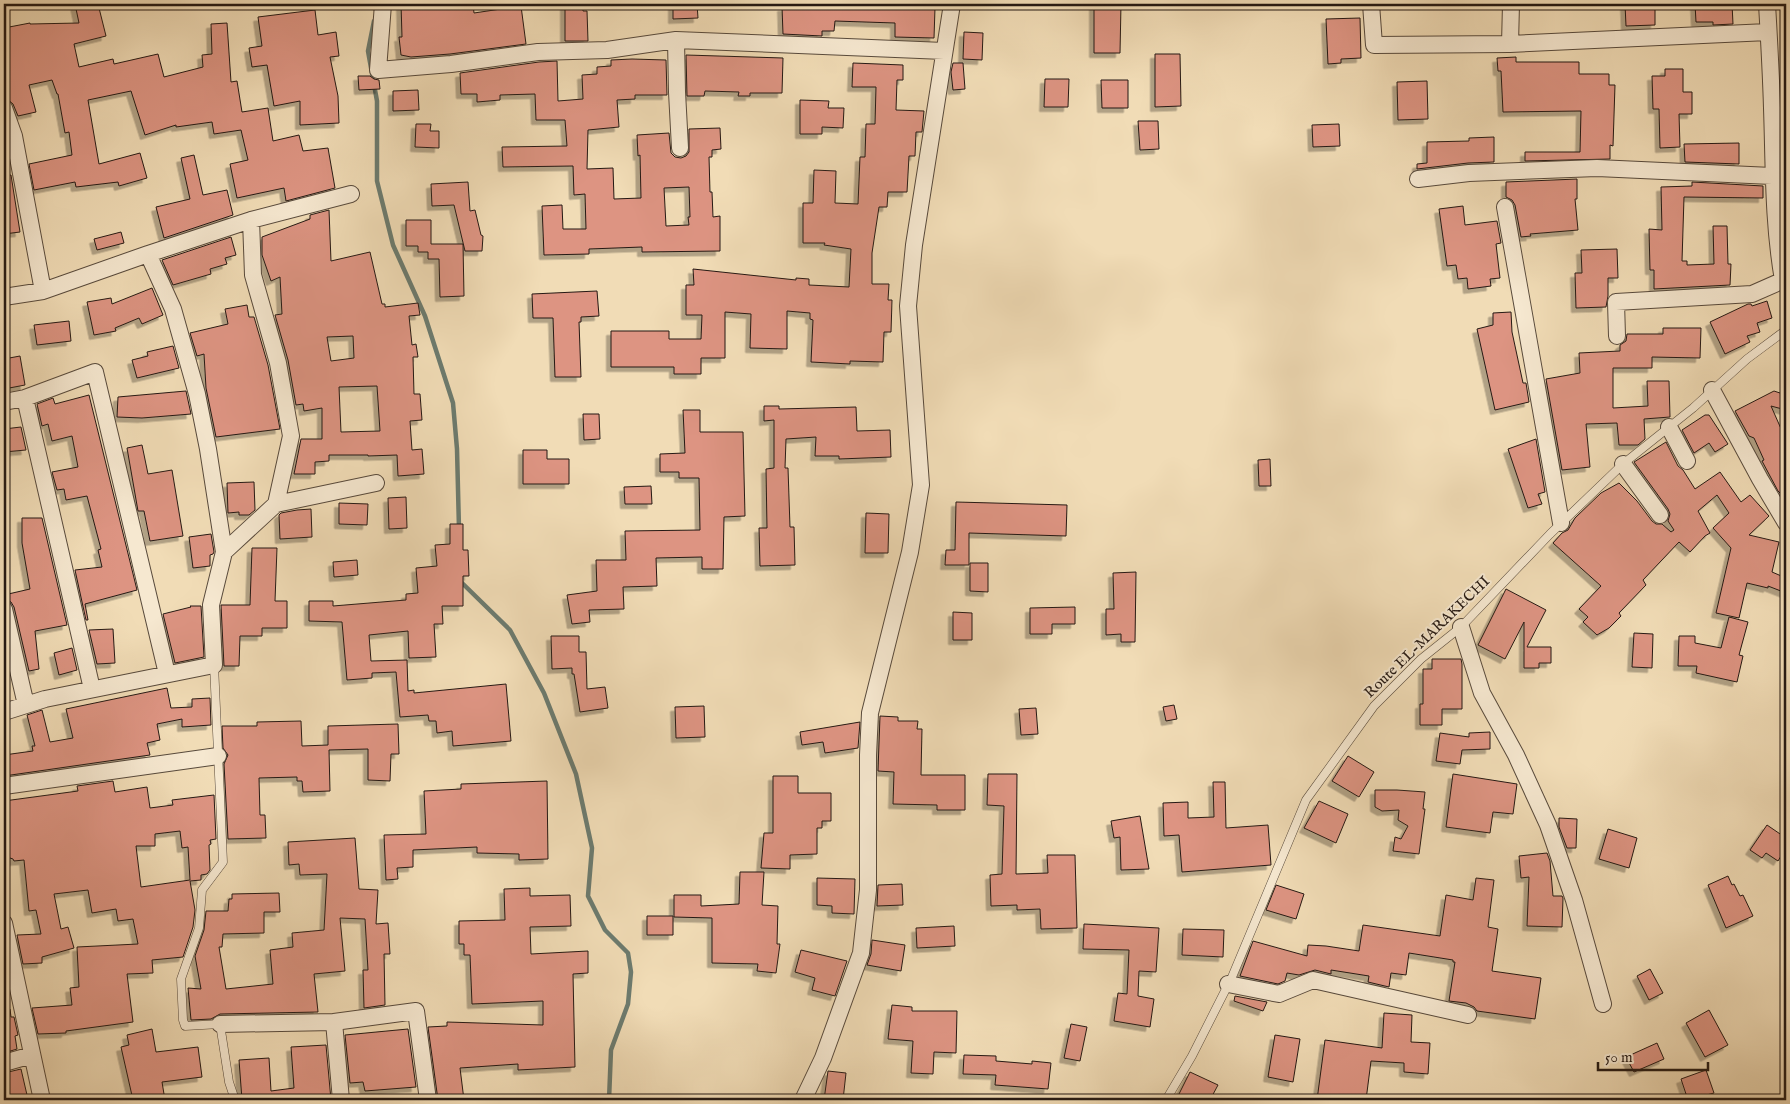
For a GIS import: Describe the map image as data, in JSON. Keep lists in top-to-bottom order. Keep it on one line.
{"streets":{"lane":["Route EL-MARAKECHI"]},"scale_bar":"50 m"}
